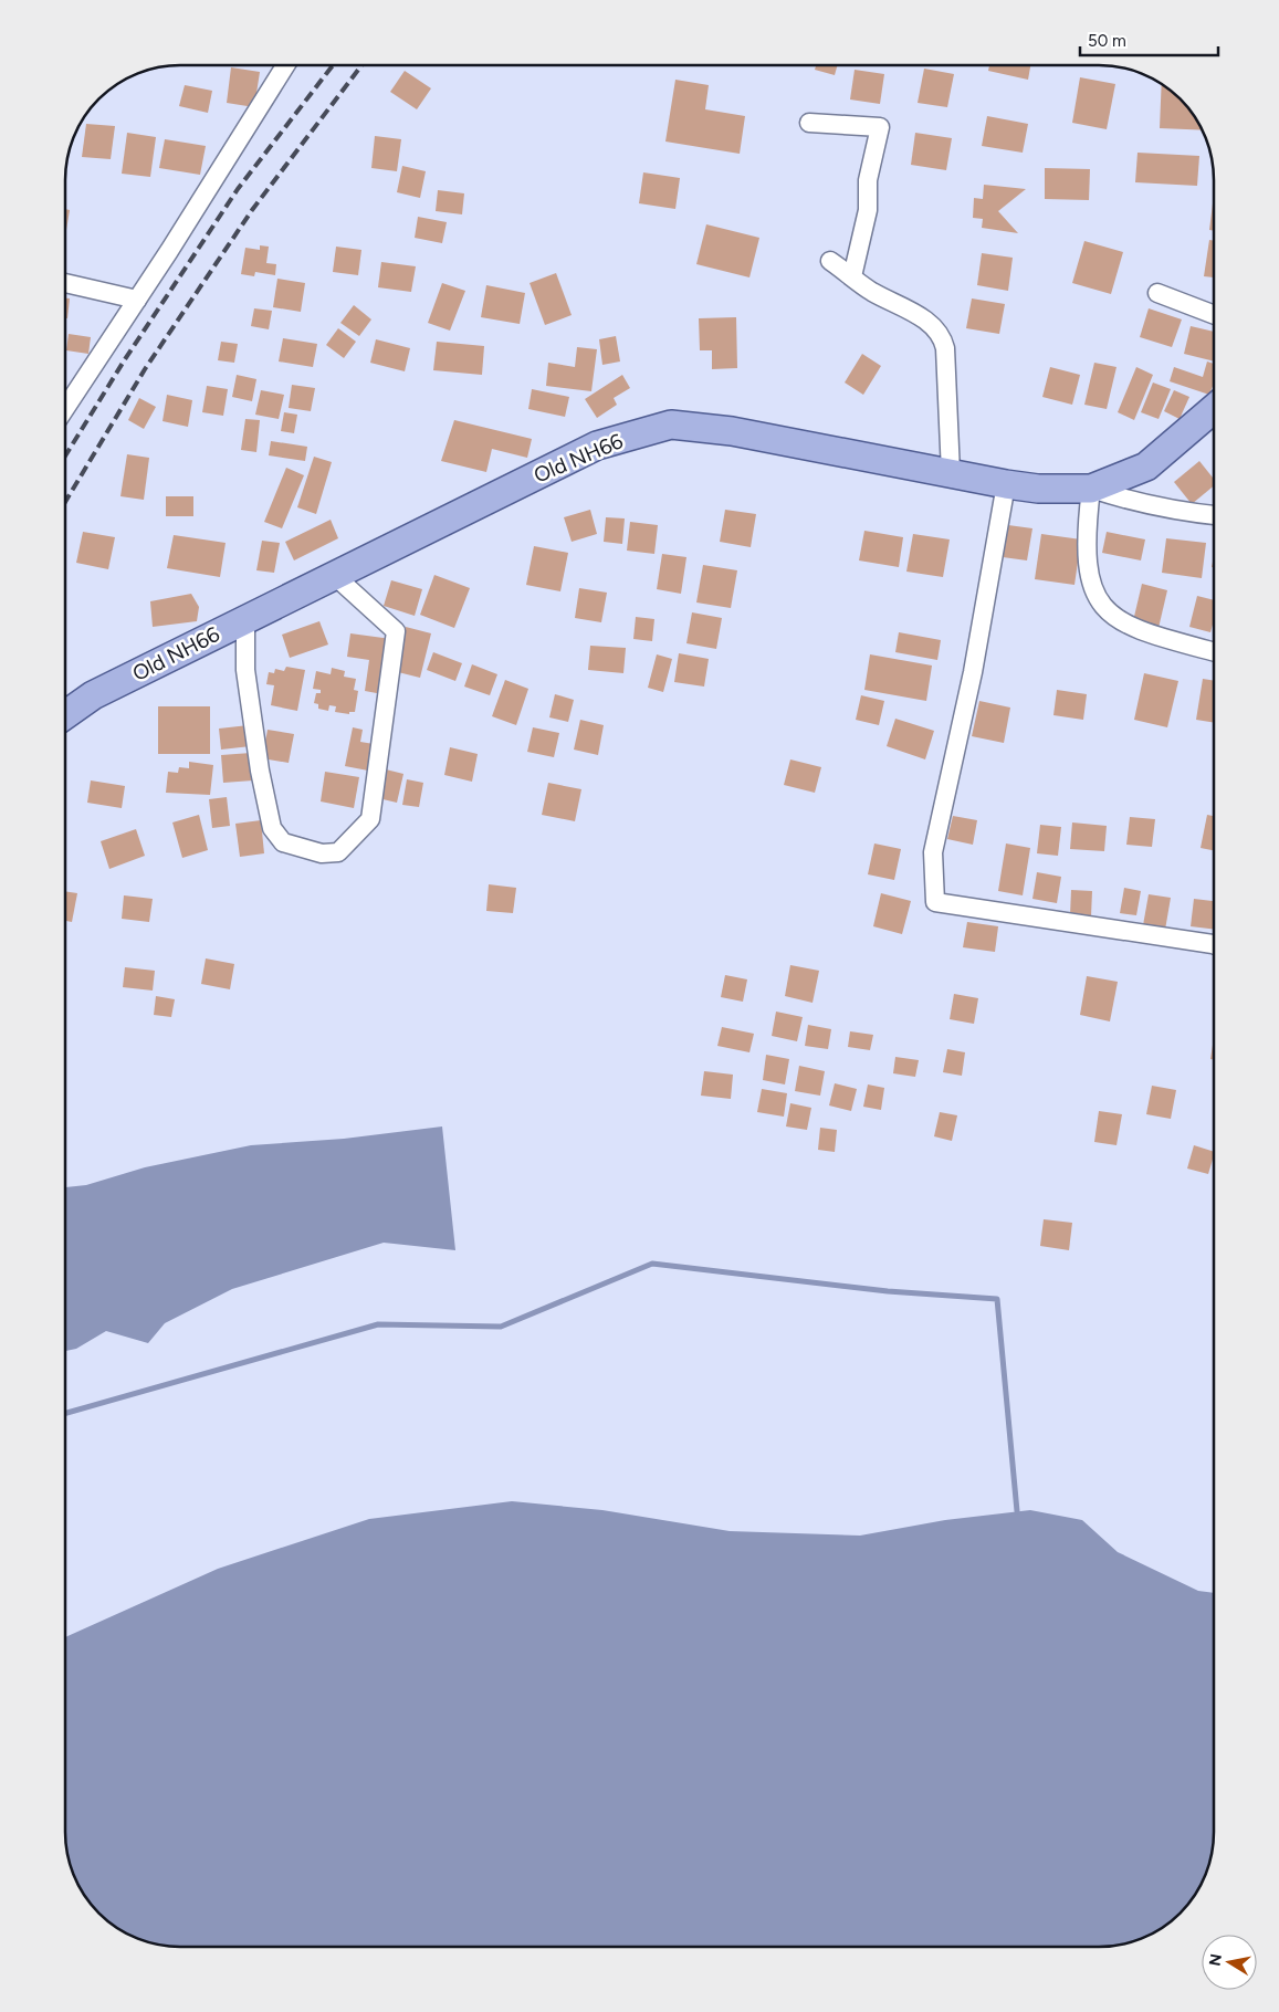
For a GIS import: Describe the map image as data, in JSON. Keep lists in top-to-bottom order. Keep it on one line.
{"streets":{"main road":["Old NH66"]},"scale_bar":"50 m","north":"left"}
